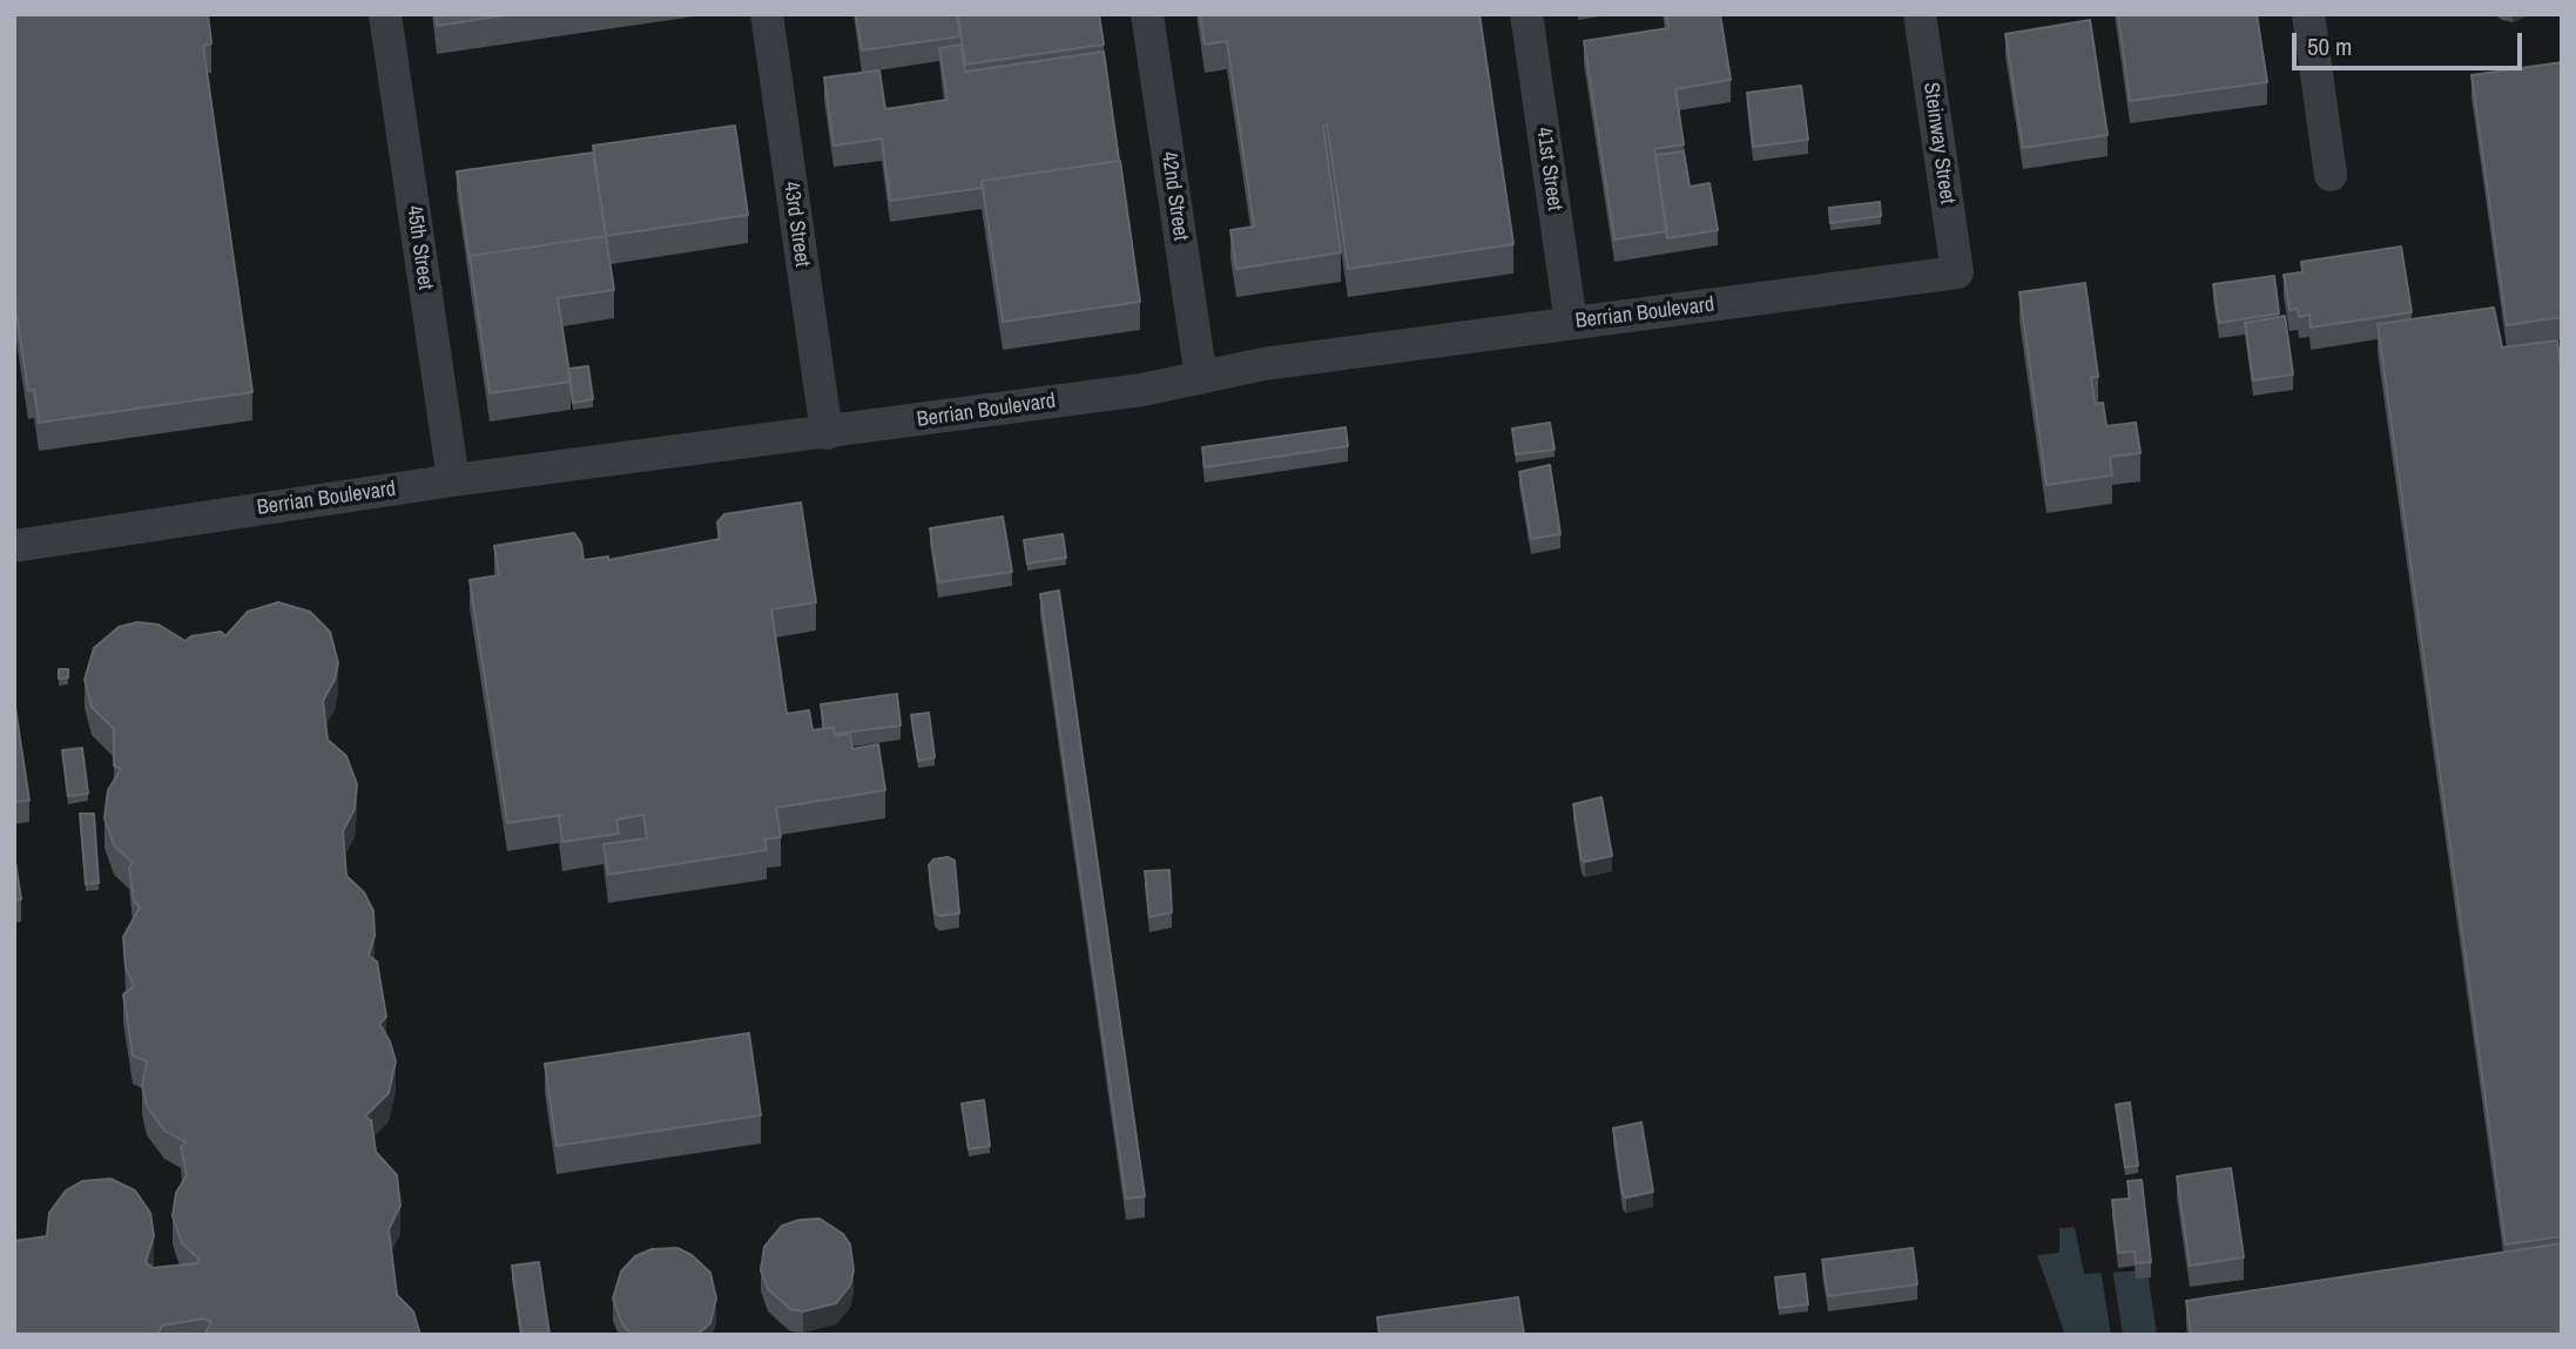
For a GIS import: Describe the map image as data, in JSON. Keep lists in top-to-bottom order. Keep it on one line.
{"streets":{"street":["Steinway Street","41st Street","42nd Street","43rd Street","45th Street","Berrian Boulevard"]},"crossings":[["Steinway Street","Berrian Boulevard"],["41st Street","Berrian Boulevard"],["42nd Street","Berrian Boulevard"],["43rd Street","Berrian Boulevard"],["45th Street","Berrian Boulevard"]],"scale_bar":"50 m"}
